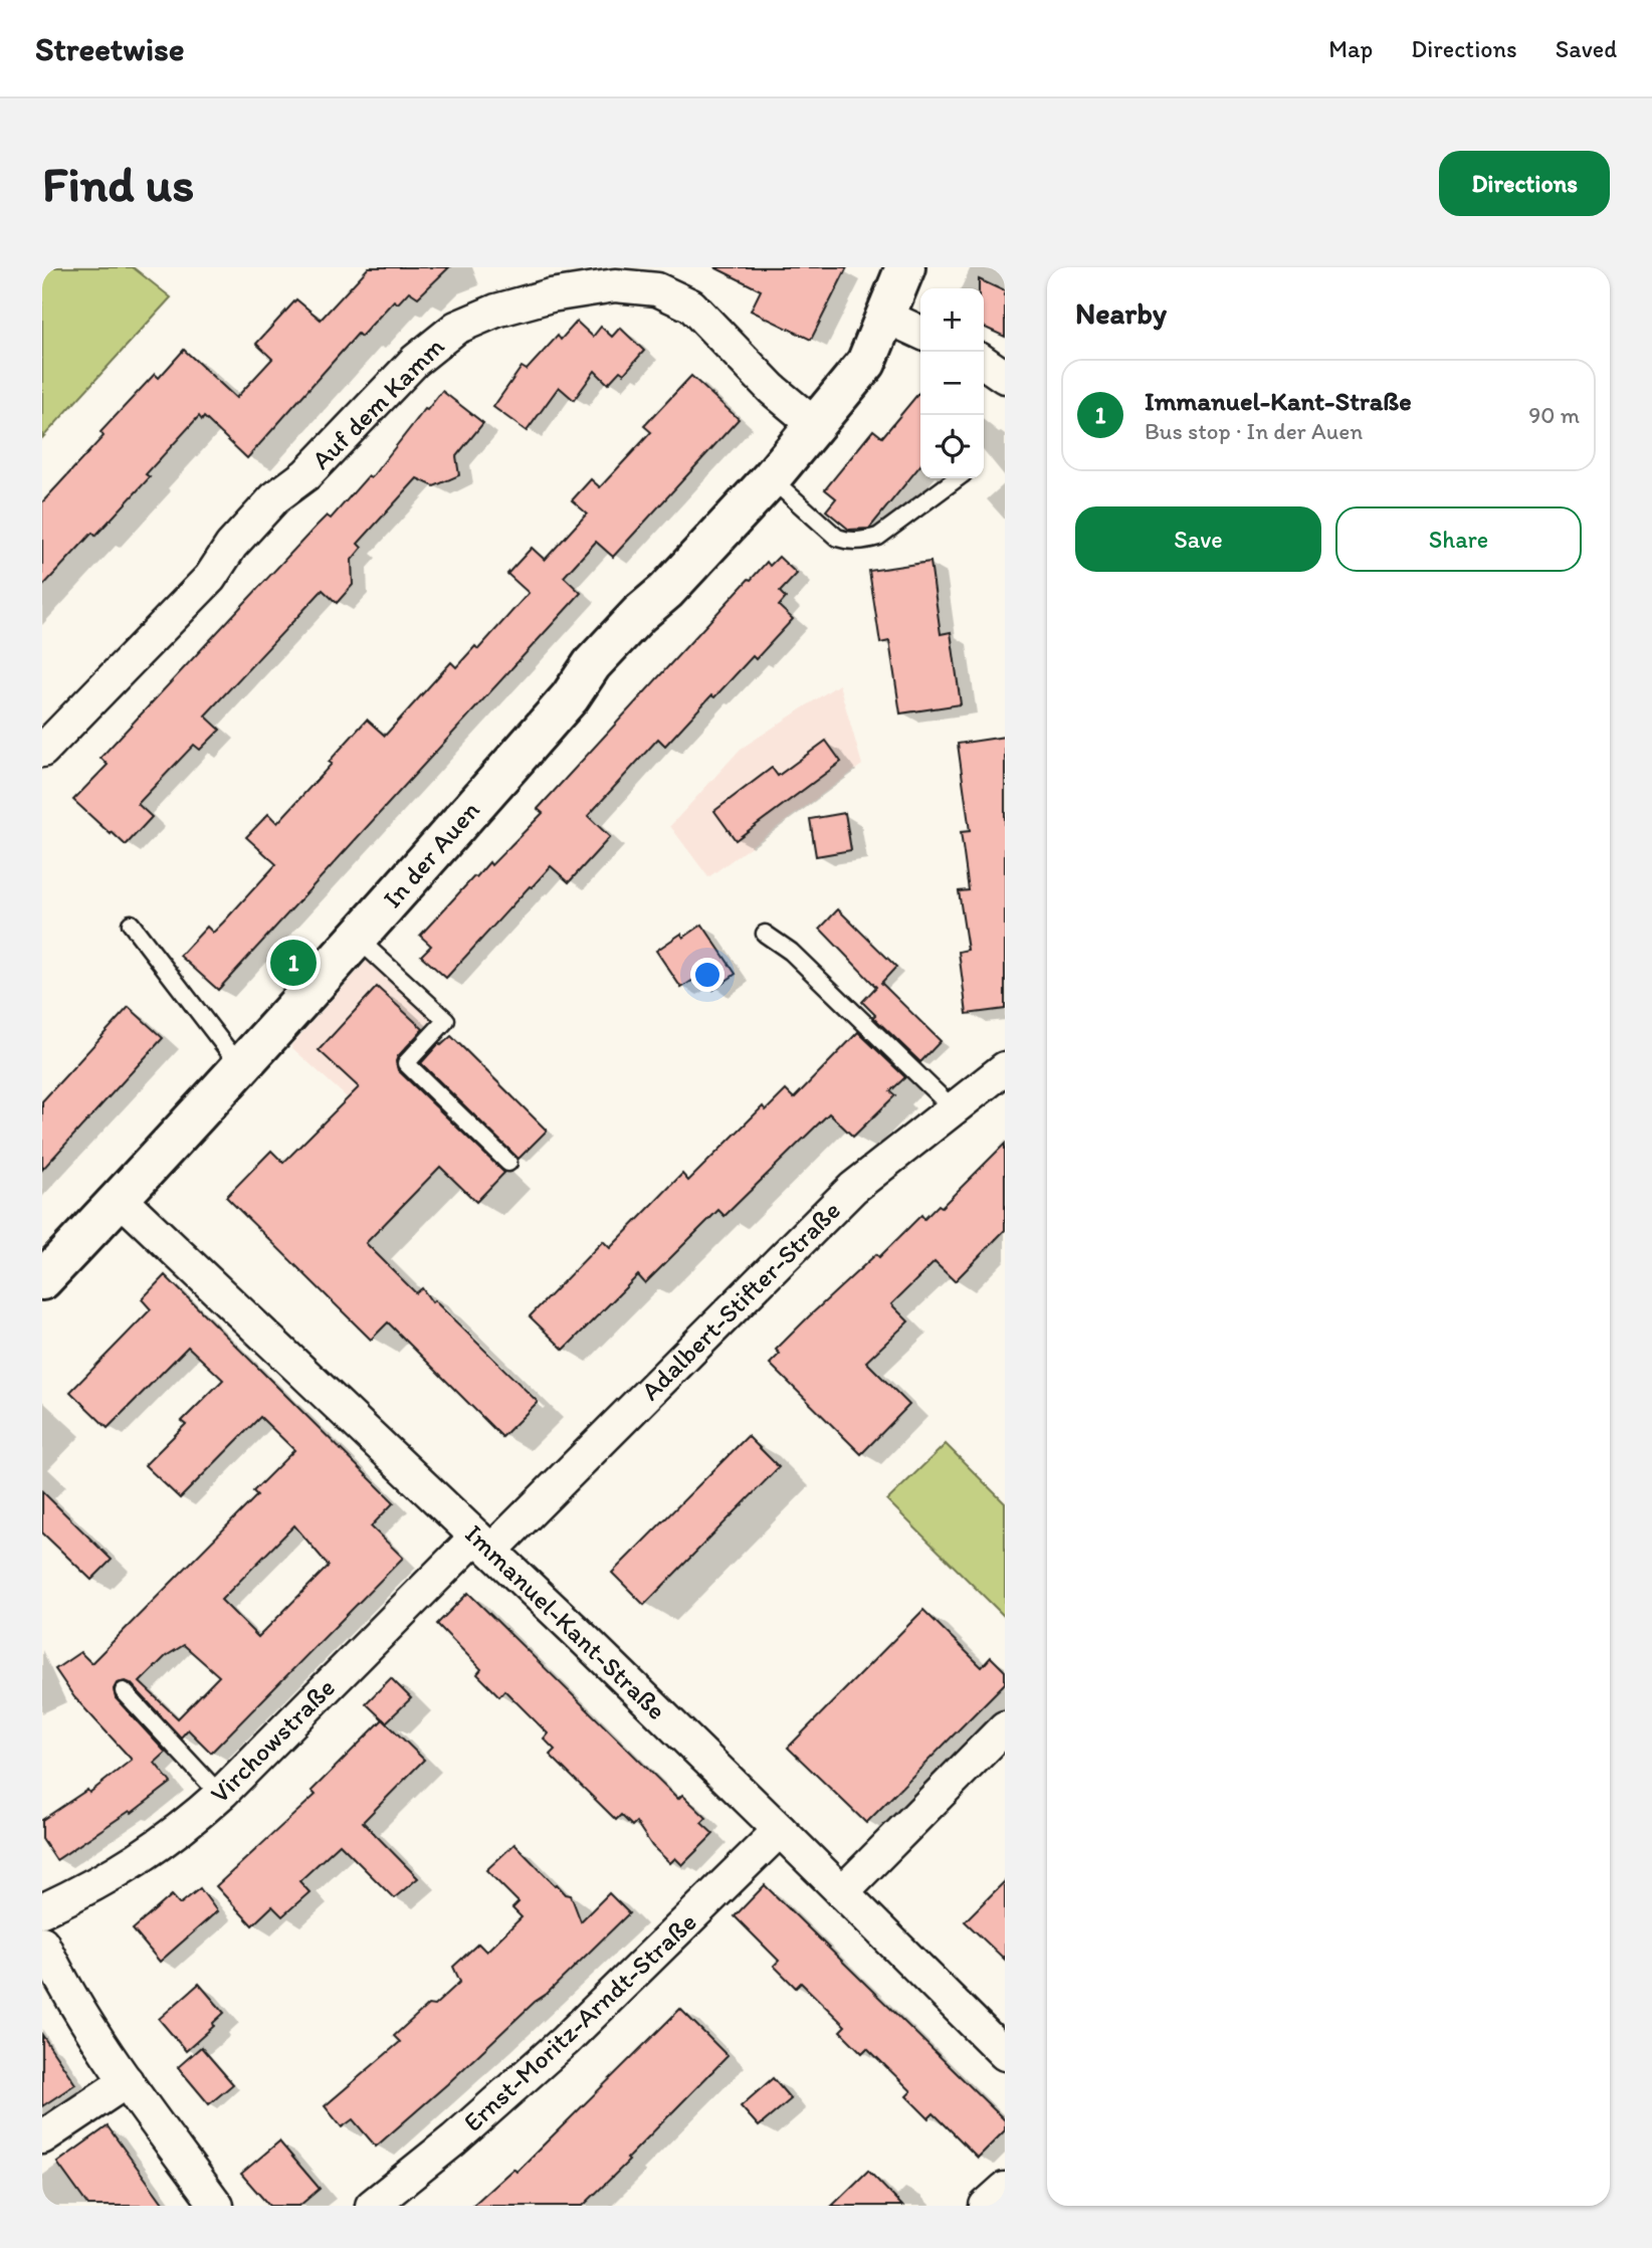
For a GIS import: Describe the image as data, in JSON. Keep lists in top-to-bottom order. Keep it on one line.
{"streets":{"street":["Auf dem Kamm","In der Auen","Adalbert-Stifter-Straße","Immanuel-Kant-Straße","Virchowstraße","Ernst-Moritz-Arndt-Straße"]},"crossings":[["Auf dem Kamm","In der Auen"],["In der Auen","Immanuel-Kant-Straße"],["Adalbert-Stifter-Straße","Immanuel-Kant-Straße"],["Adalbert-Stifter-Straße","Virchowstraße"],["Immanuel-Kant-Straße","Virchowstraße"],["Immanuel-Kant-Straße","Ernst-Moritz-Arndt-Straße"]],"page":{"header":"Streetwise","nav":["Map","Directions","Saved"],"buttons":["Directions",["Save","Share"]],"title":"Find us","heading":"Nearby","map_buttons":["+","−"],"list":[{"mark":"1","name":"Immanuel-Kant-Straße","note":"Bus stop · In der Auen","value":"90 m"}],"pins":"1"}}
